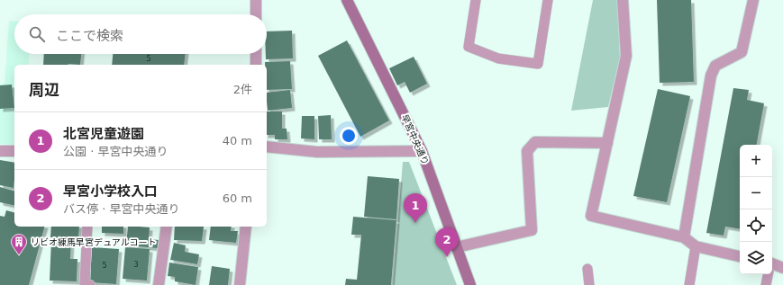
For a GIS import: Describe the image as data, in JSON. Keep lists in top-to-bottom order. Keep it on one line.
{"streets":{"street":["早宮中央通り"]},"places":{"building":["リビオ練馬早宮デュアルコート"]},"house_numbers":["5","3","5"],"page":{"search":"ここで検索","heading":["周辺","2件"],"list":[{"mark":"1","name":"北宮児童遊園","note":"公園 · 早宮中央通り","value":"40 m"},{"mark":"2","name":"早宮小学校入口","note":"バス停 · 早宮中央通り","value":"60 m"}],"map_buttons":["+","−"],"pins":["1","2"]}}
